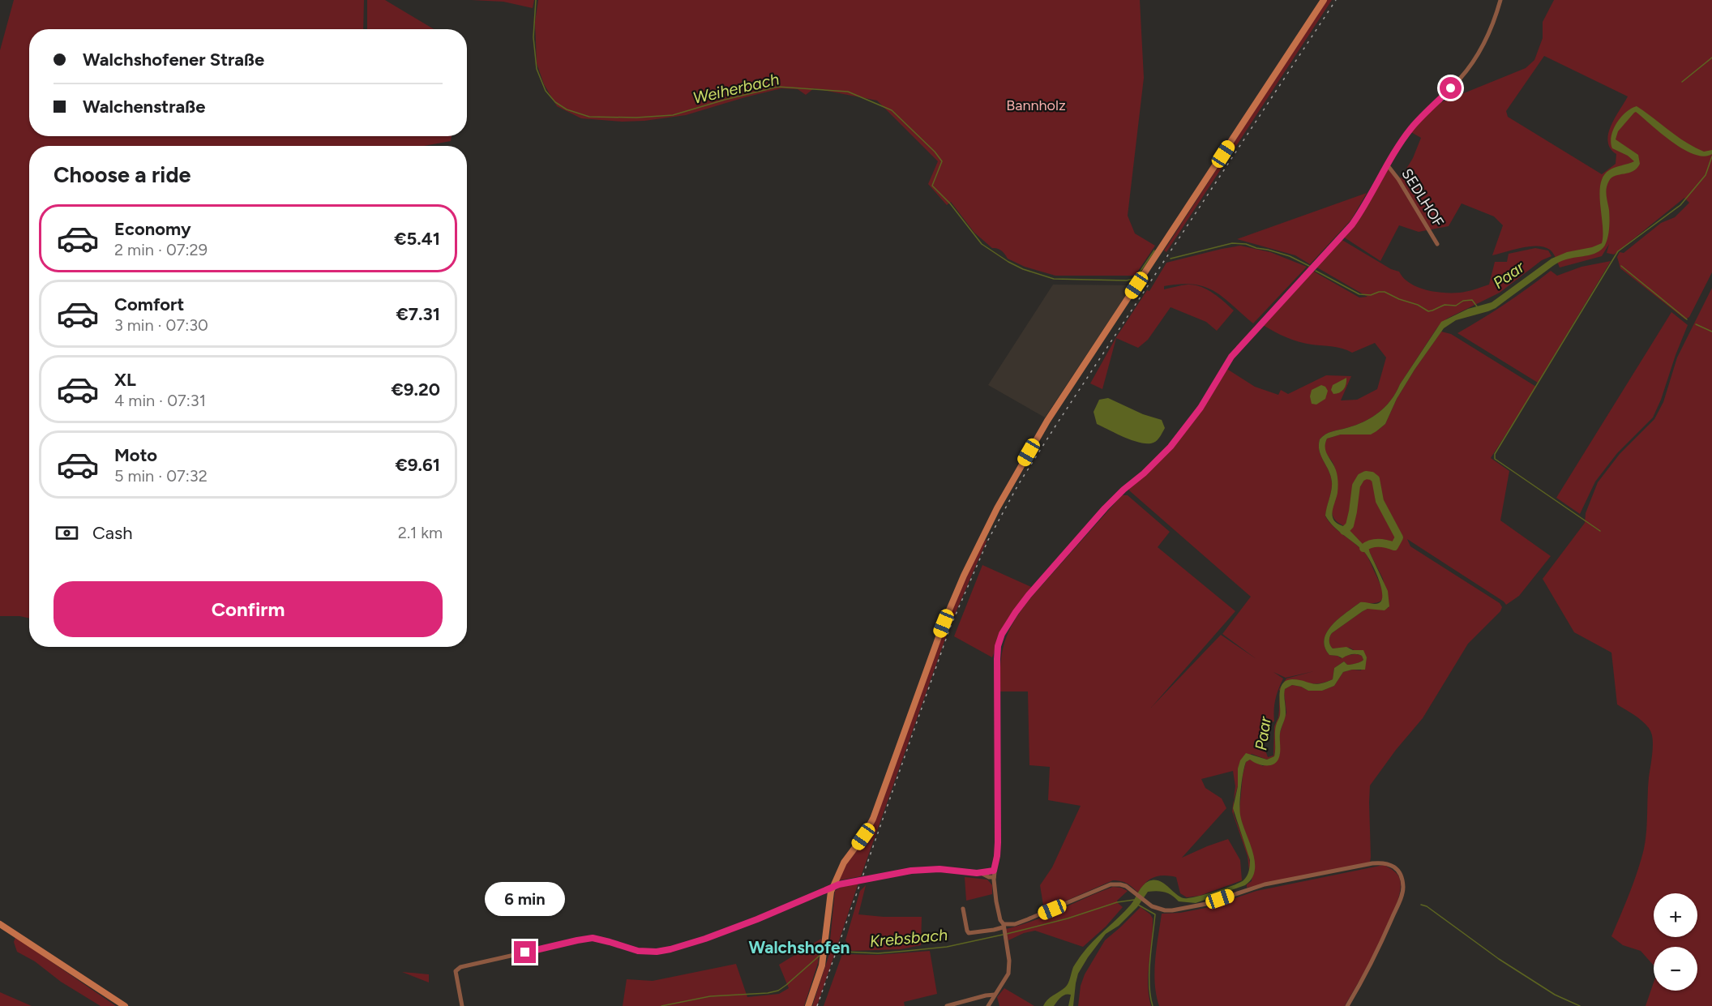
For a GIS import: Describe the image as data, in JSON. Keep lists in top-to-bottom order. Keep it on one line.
{"streets":{"street":["SEDLHOF"]},"districts":["Walchshofen"],"water":["Weiherbach","Paar","Krebsbach"],"parks":["Bannholz"],"page":{"banner":["Walchshofener Straße","Walchenstraße"],"heading":"Choose a ride","list":[{"name":"Economy","note":"2 min · 07:29","value":"€5.41"},{"name":"Comfort","note":"3 min · 07:30","value":"€7.31"},{"name":"XL","note":"4 min · 07:31","value":"€9.20"},{"name":"Moto","note":"5 min · 07:32","value":"€9.61"}],"pay":["Cash","2.1 km"],"buttons":"Confirm","bubble":"6 min","map_buttons":["+","−"]}}
